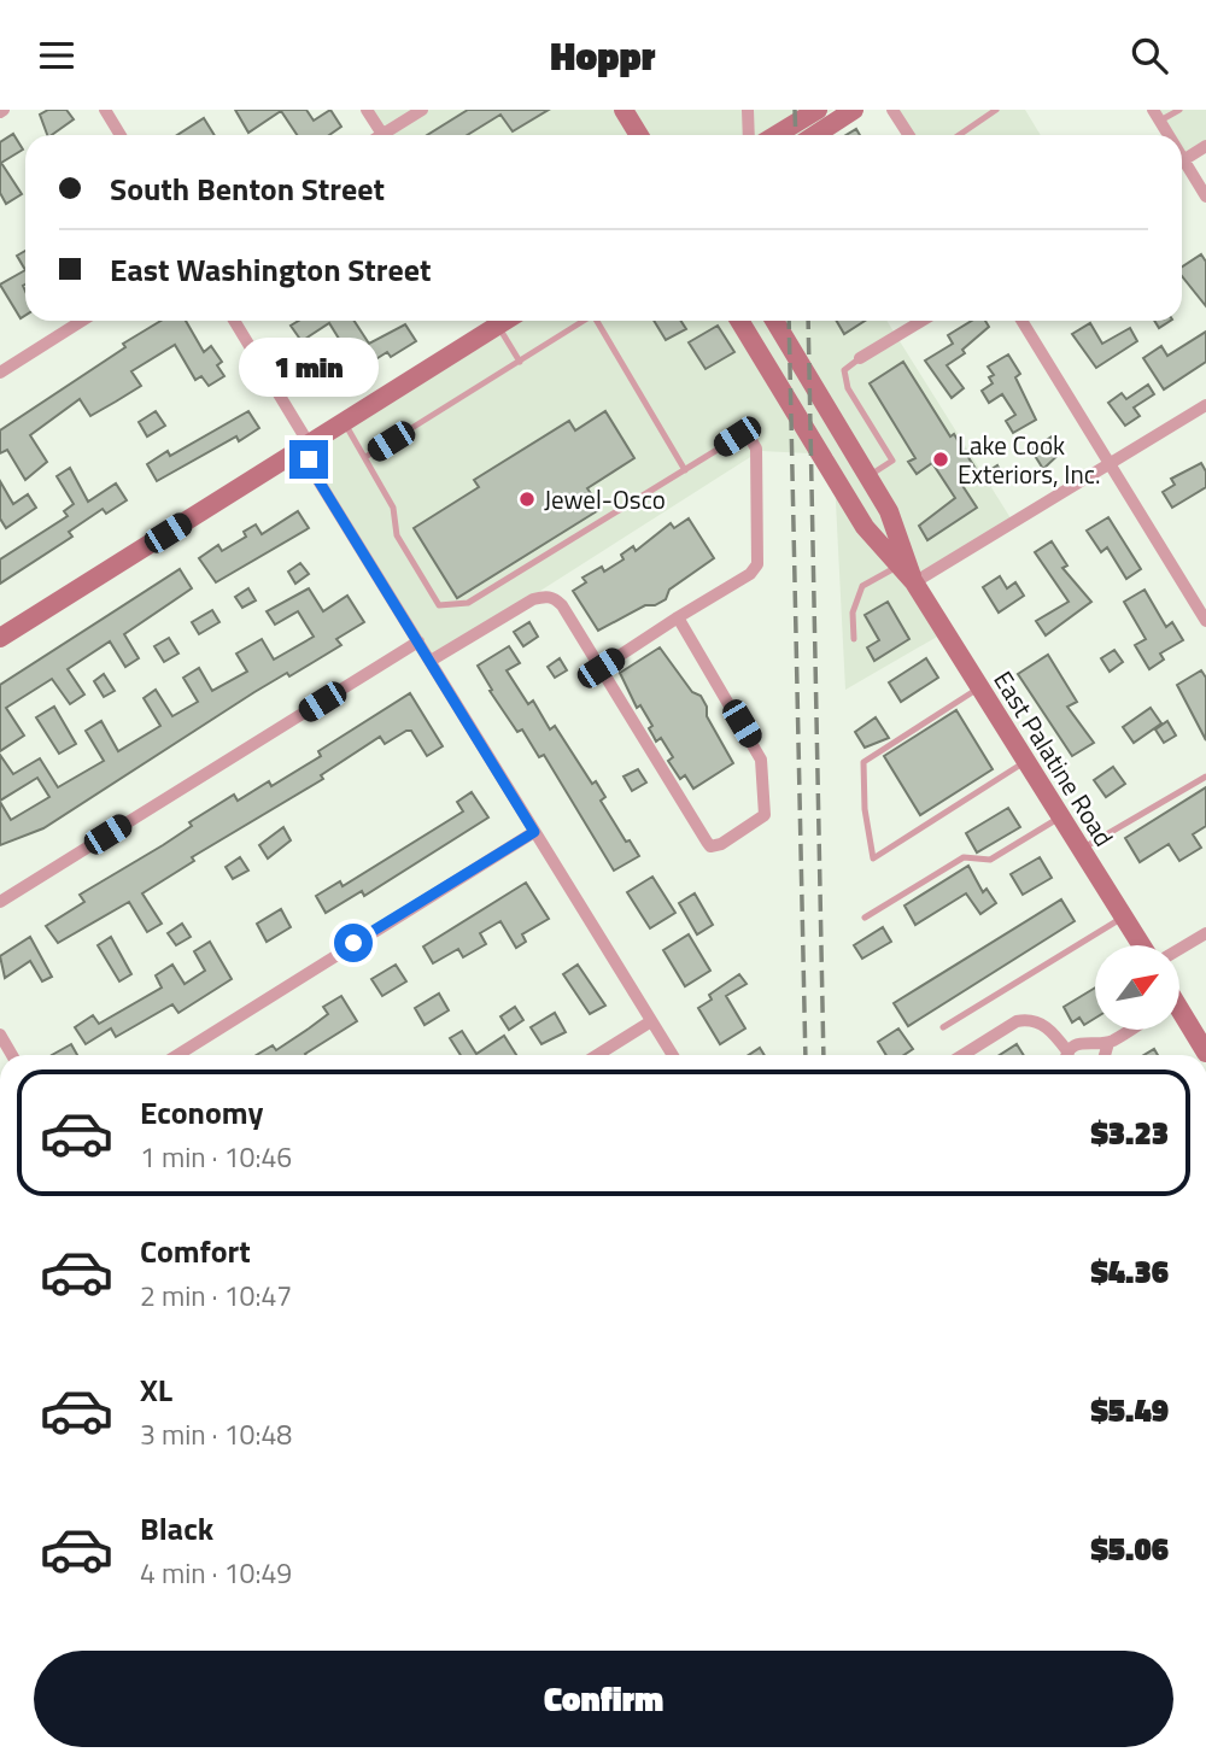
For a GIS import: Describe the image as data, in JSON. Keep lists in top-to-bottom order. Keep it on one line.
{"streets":{"main road":["East Palatine Road"]},"places":["Lake Cook Exteriors, Inc.","Jewel-Osco"],"north":"top right","page":{"header":"Hoppr","banner":["South Benton Street","East Washington Street"],"bubble":"1 min","list":[{"name":"Economy","note":"1 min · 10:46","value":"$3.23"},{"name":"Comfort","note":"2 min · 10:47","value":"$4.36"},{"name":"XL","note":"3 min · 10:48","value":"$5.49"},{"name":"Black","note":"4 min · 10:49","value":"$5.06"}],"buttons":"Confirm"}}
